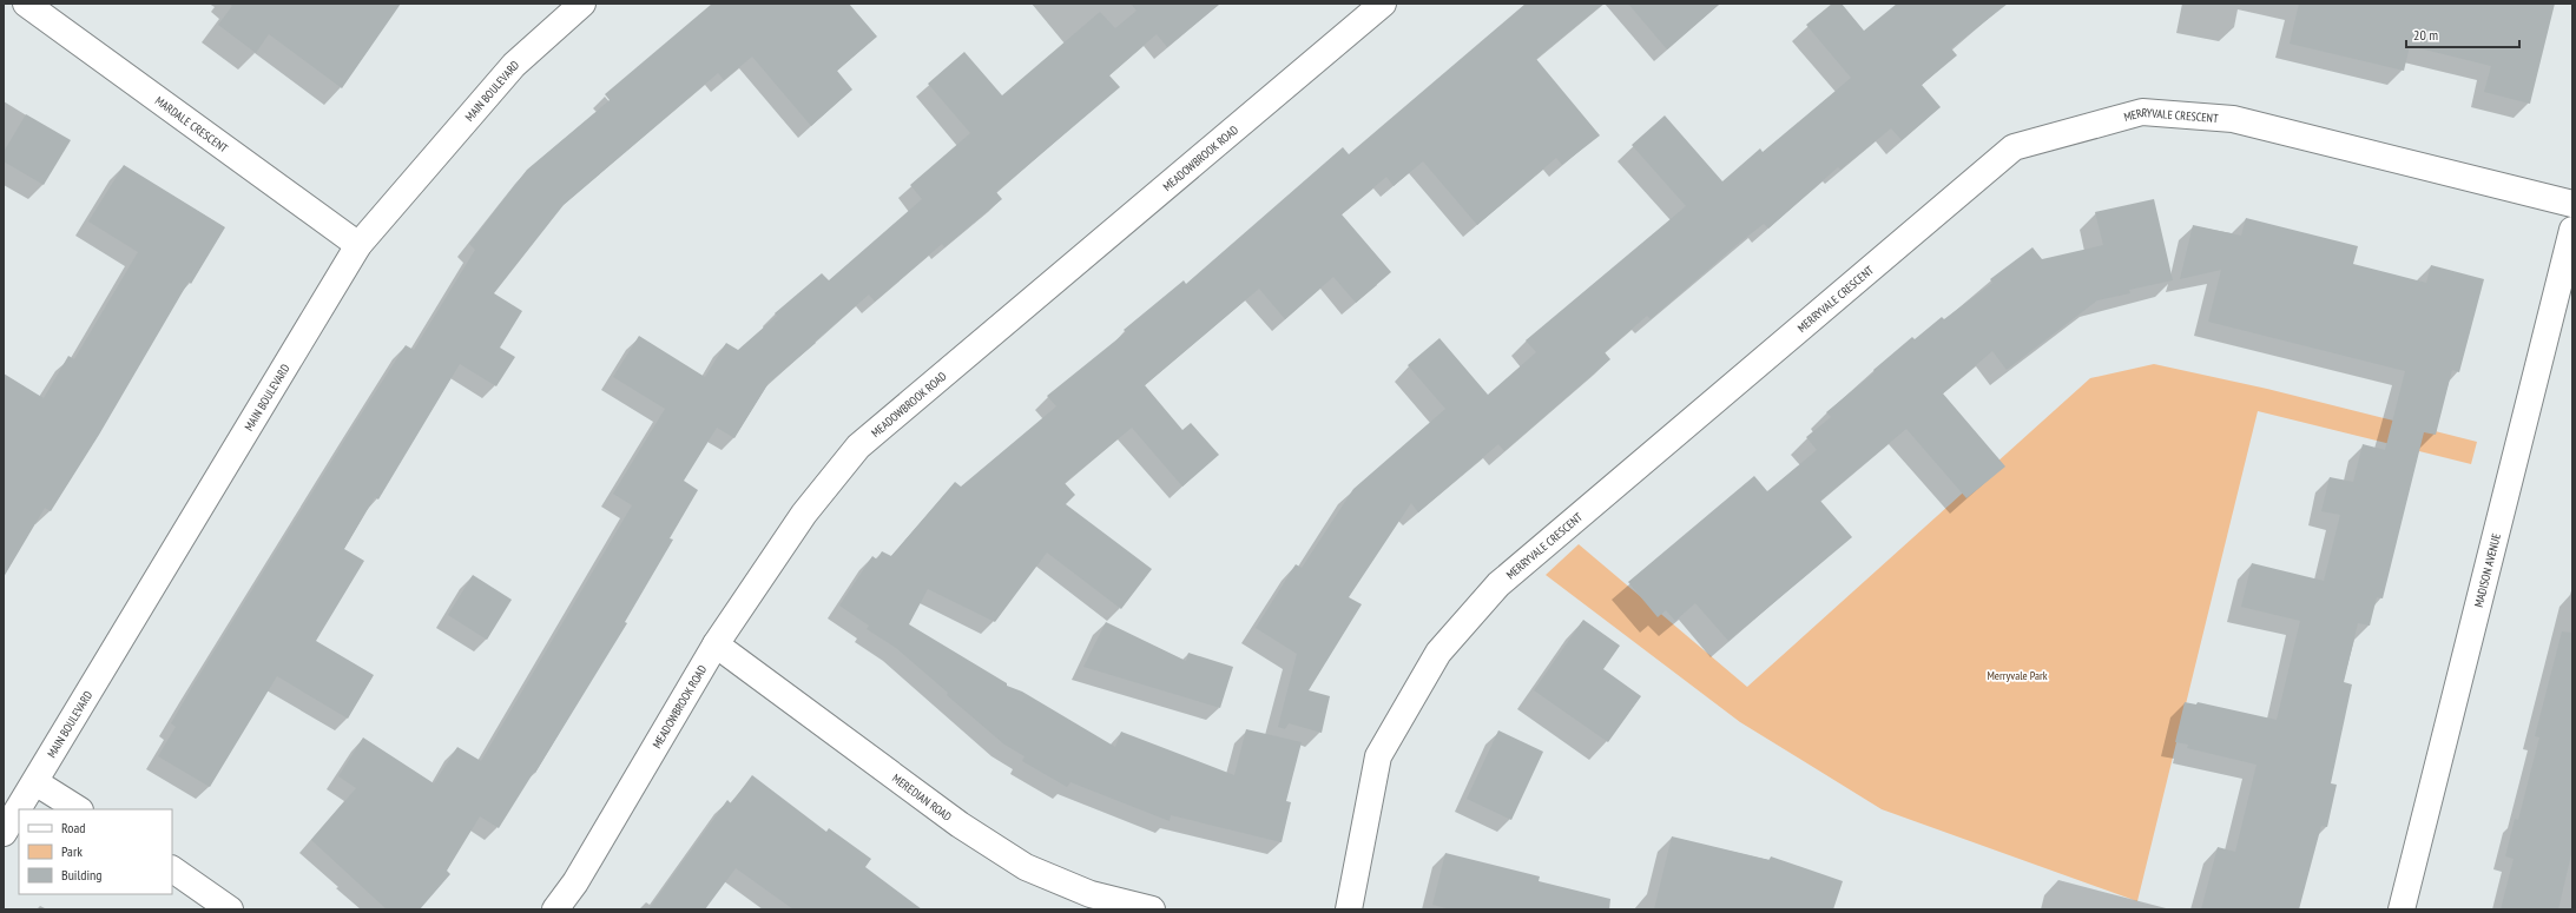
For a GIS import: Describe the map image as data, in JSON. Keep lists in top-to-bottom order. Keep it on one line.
{"streets":{"street":["MAIN BOULEVARD","MERRYVALE CRESCENT","MARDALE CRESCENT","MEADOWBROOK ROAD","MADISON AVENUE","MEREDIAN ROAD"]},"crossings":[["MAIN BOULEVARD","MARDALE CRESCENT"],["MEADOWBROOK ROAD","MEREDIAN ROAD"]],"parks":["Merryvale Park"],"legend":["Road","Park","Building"],"scale_bar":"20 m"}
